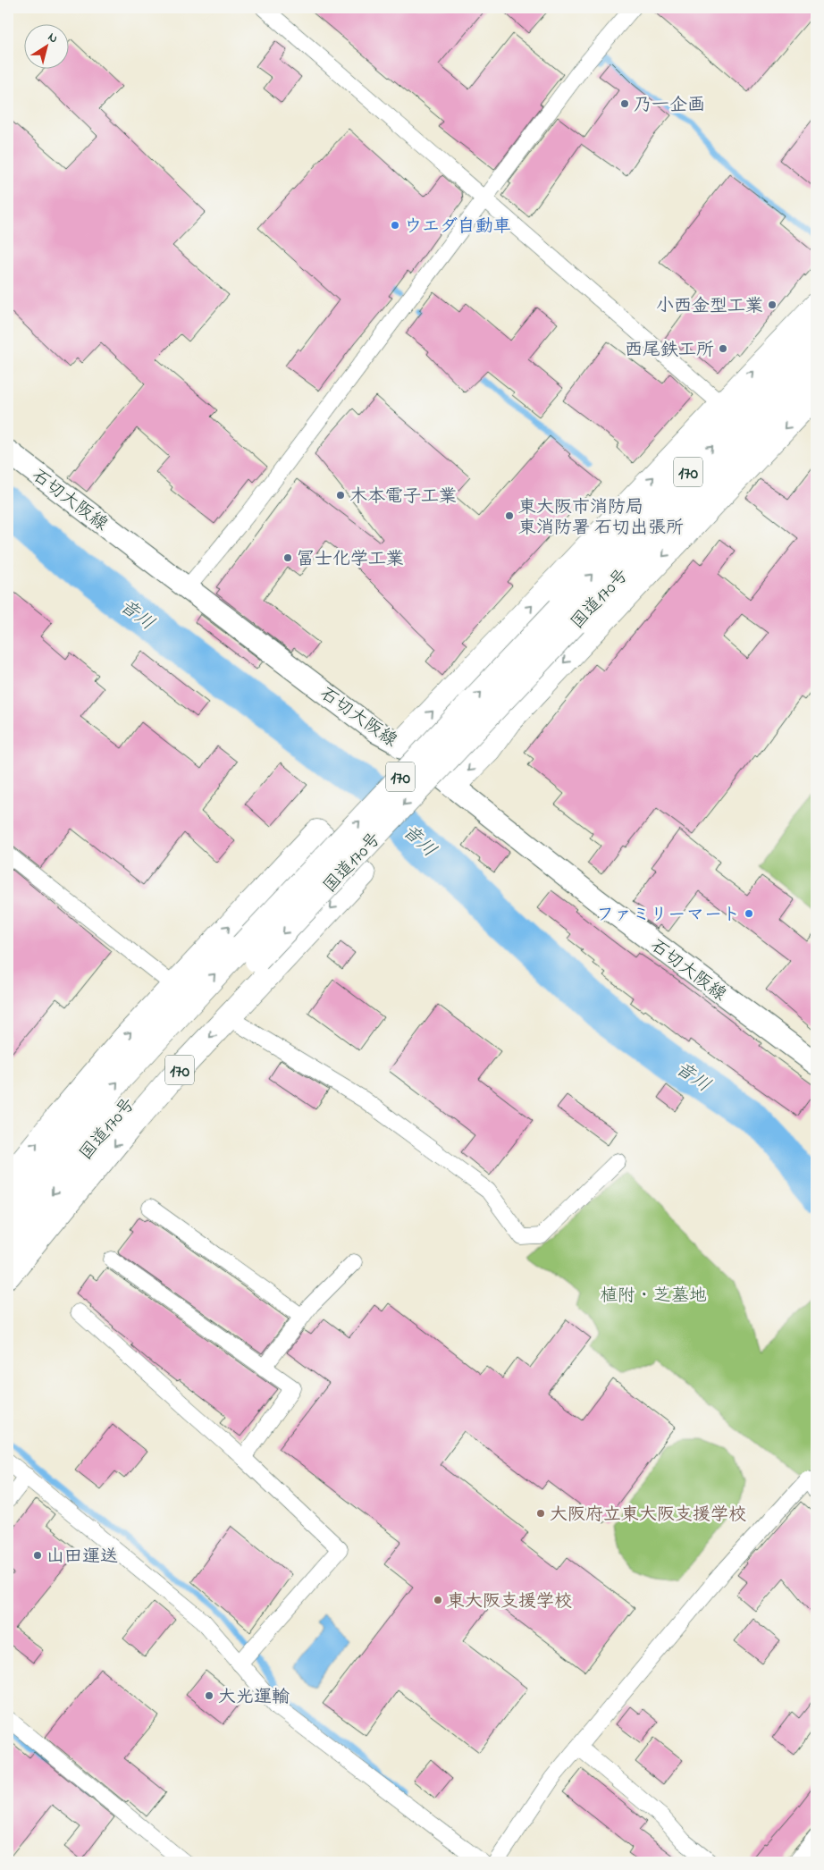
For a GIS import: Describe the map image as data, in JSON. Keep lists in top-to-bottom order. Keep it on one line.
{"streets":{"highway":["170","国道170号"],"main road":["石切大阪線"]},"water":["音川"],"parks":["植附・芝墓地"],"places":["乃一企画","ウエダ自動車","小西金型工業","西尾鉄工所","木本電子工業","東大阪市消防局 東消防署 石切出張所","冨士化学工業","ファミリーマート","大阪府立東大阪支援学校","山田運送","東大阪支援学校","大光運輸"],"north":"top right"}
